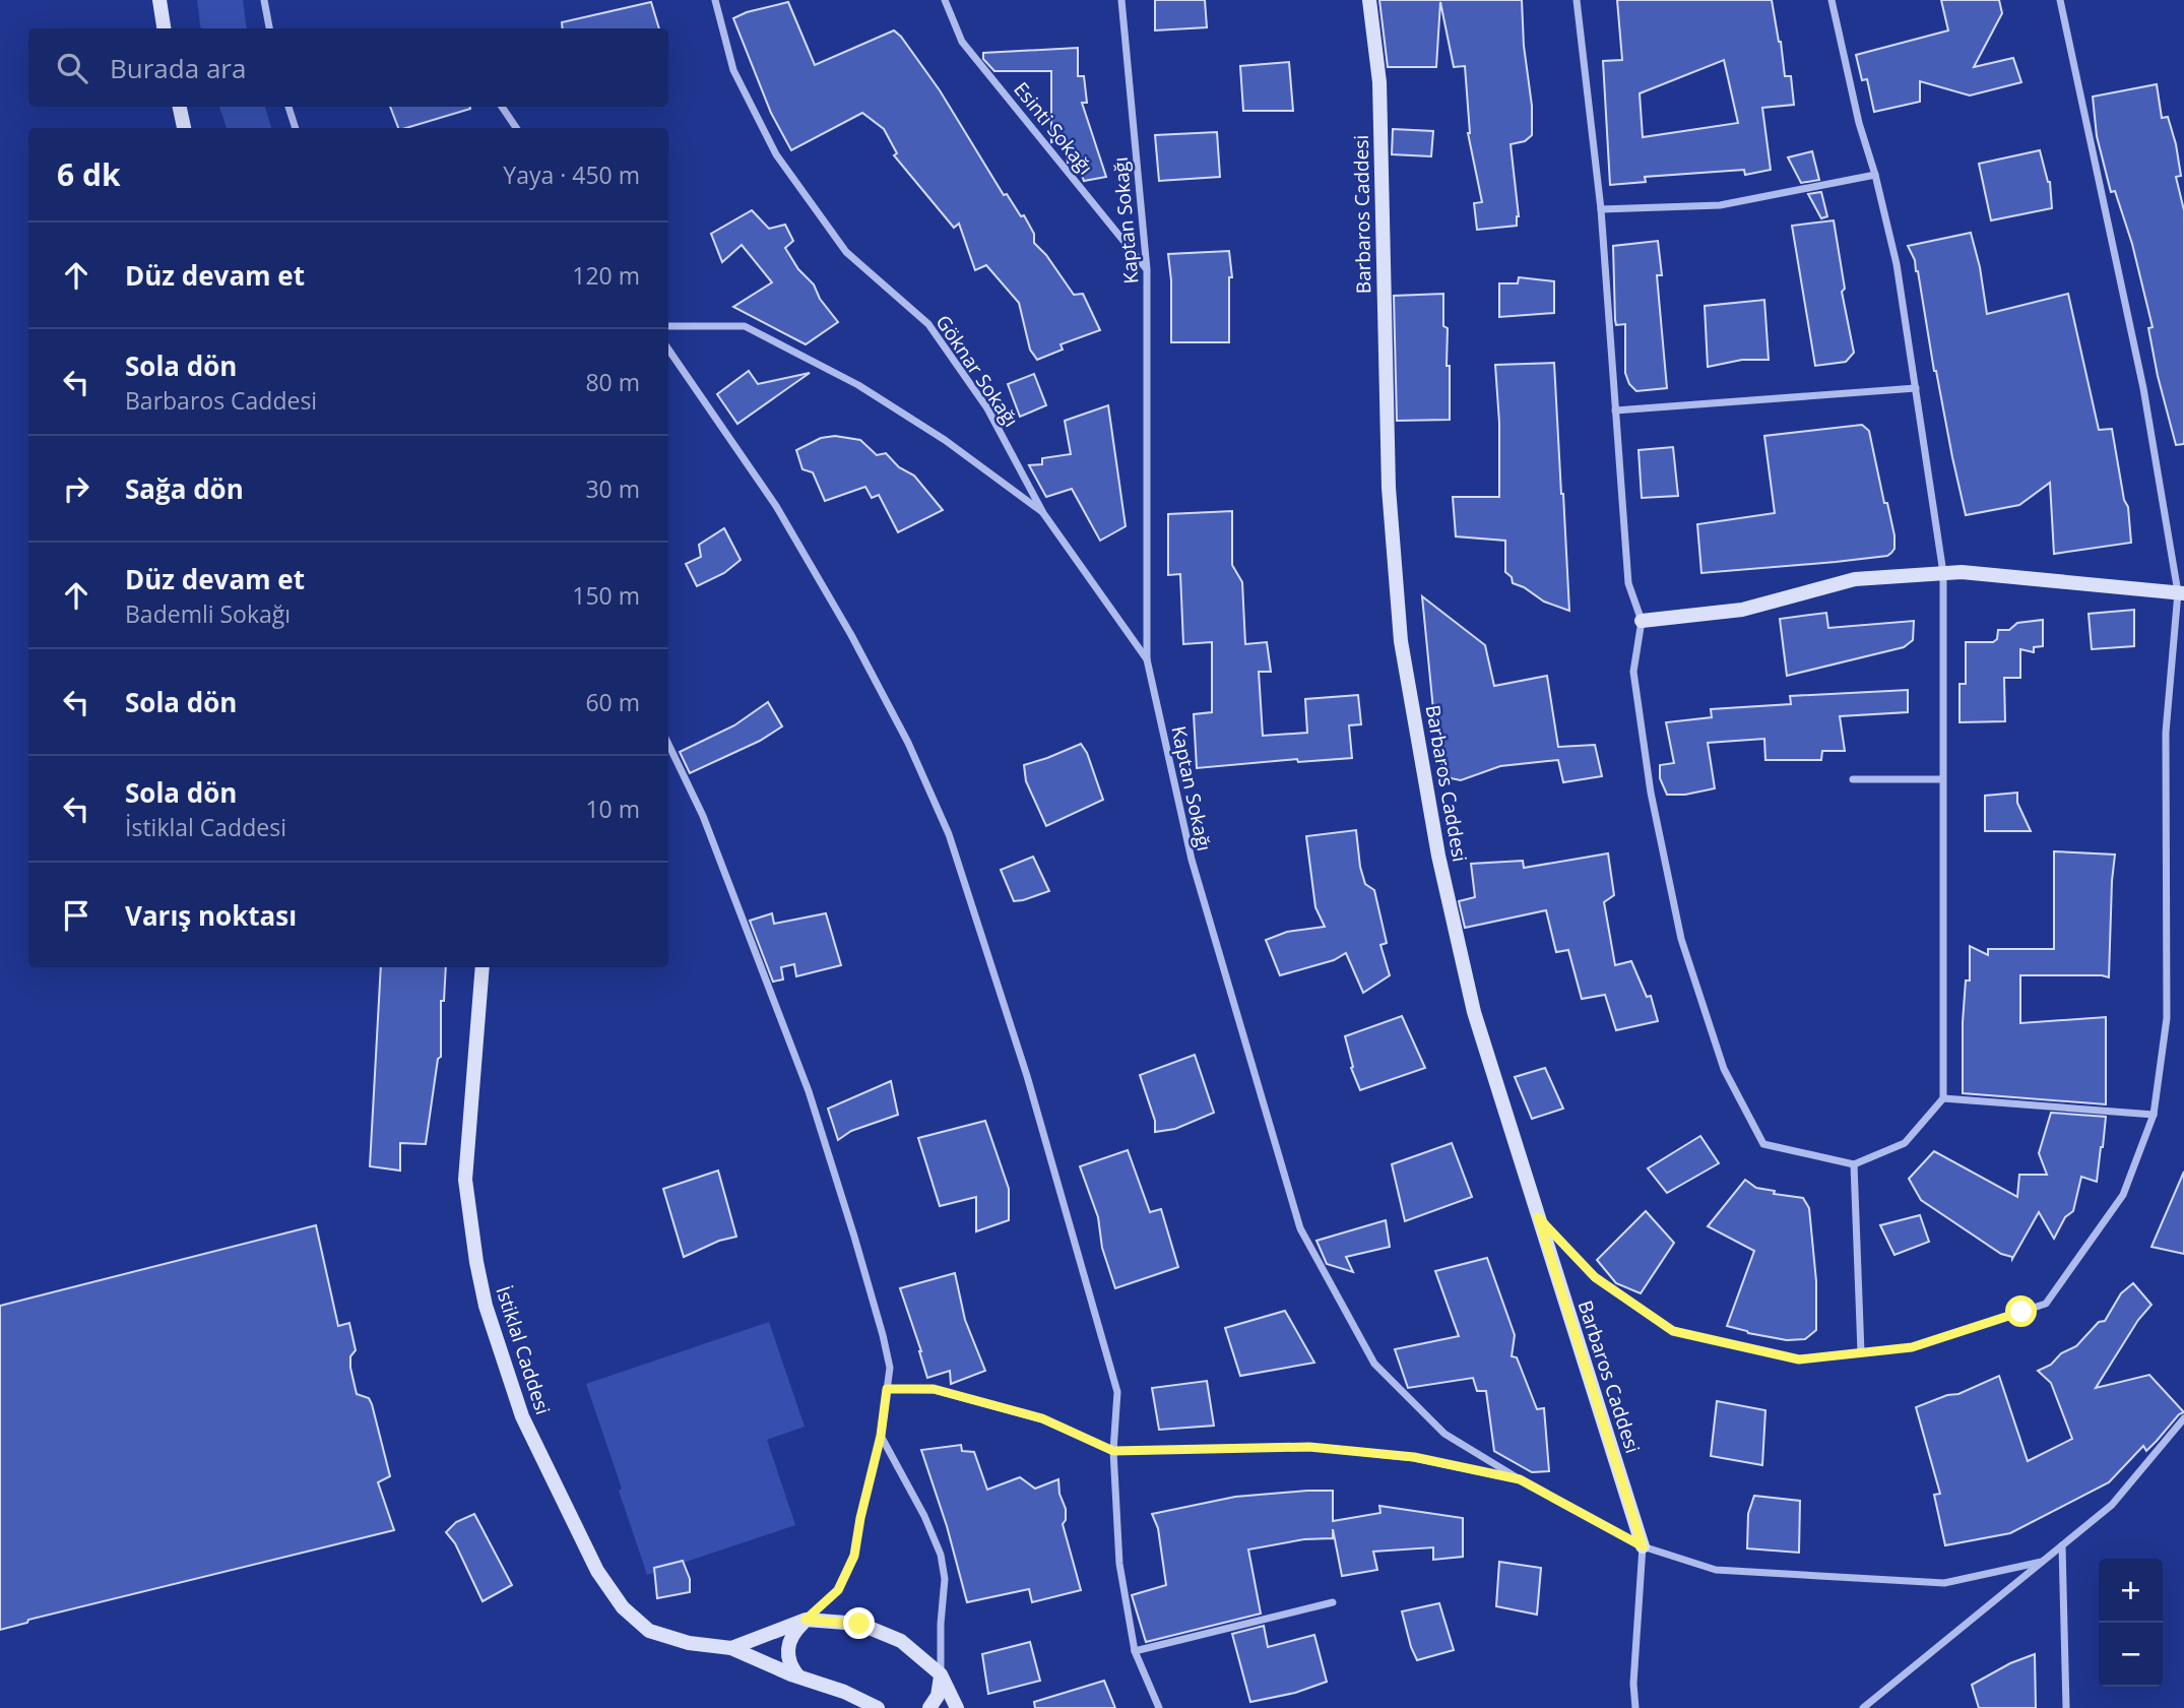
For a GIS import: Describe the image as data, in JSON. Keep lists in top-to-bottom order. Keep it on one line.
{"streets":{"street":["Esinti Sokağı","Barbaros Caddesi","Kaptan Sokağı","Göknar Sokağı","İstiklal Caddesi"]},"crossings":[["Esinti Sokağı","Kaptan Sokağı"],["Kaptan Sokağı","Göknar Sokağı"]],"page":{"search":"Burada ara","heading":["6 dk","Yaya · 450 m"],"list":[["Düz devam et","120 m"],["Sola dön","Barbaros Caddesi","80 m"],["Sağa dön","30 m"],["Düz devam et","Bademli Sokağı","150 m"],["Sola dön","60 m"],["Sola dön","İstiklal Caddesi","10 m"],"Varış noktası"],"map_buttons":["+","−"]}}
